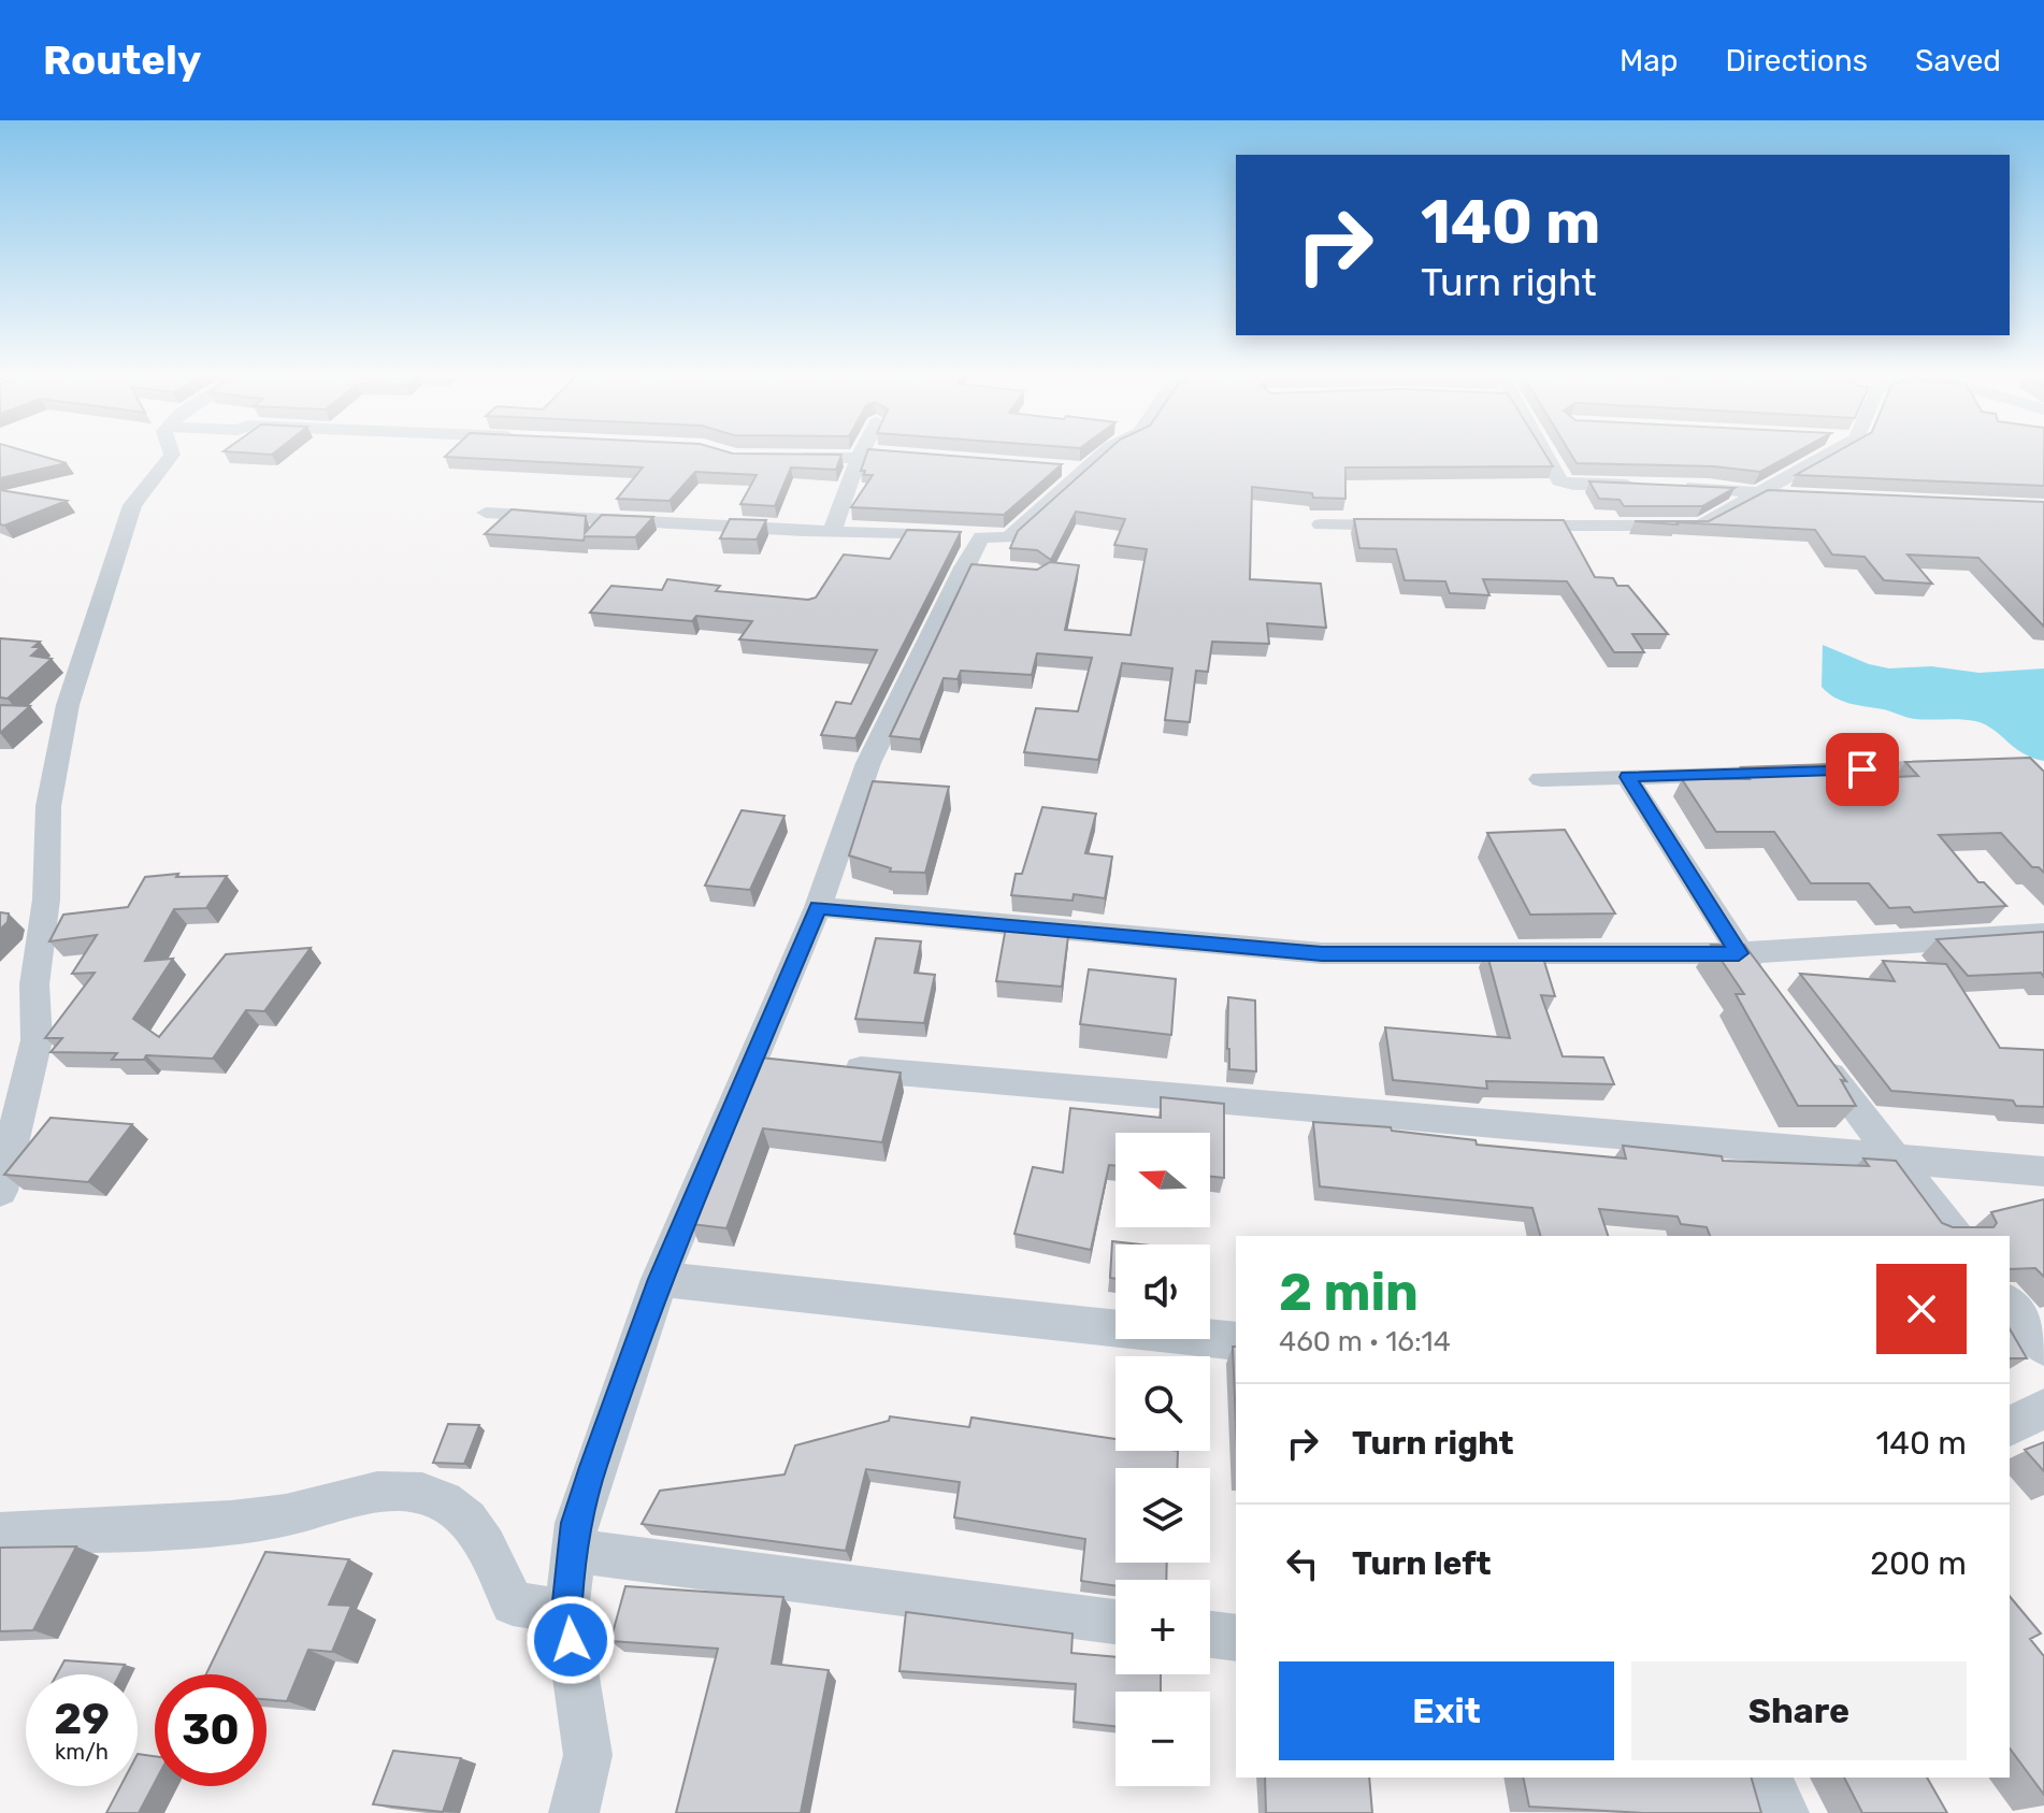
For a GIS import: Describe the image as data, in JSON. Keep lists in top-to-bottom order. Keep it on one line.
{"north":"left","page":{"header":"Routely","nav":["Map","Directions","Saved"],"turn":["140 m","Turn right"],"map_buttons":["+","−"],"heading":["2 min","460 m · 16:14"],"list":[{"name":"Turn right","value":"140 m"},{"name":"Turn left","value":"200 m"}],"buttons":["Exit","Share"],"speed":"29 km/h","limit":"30"}}
